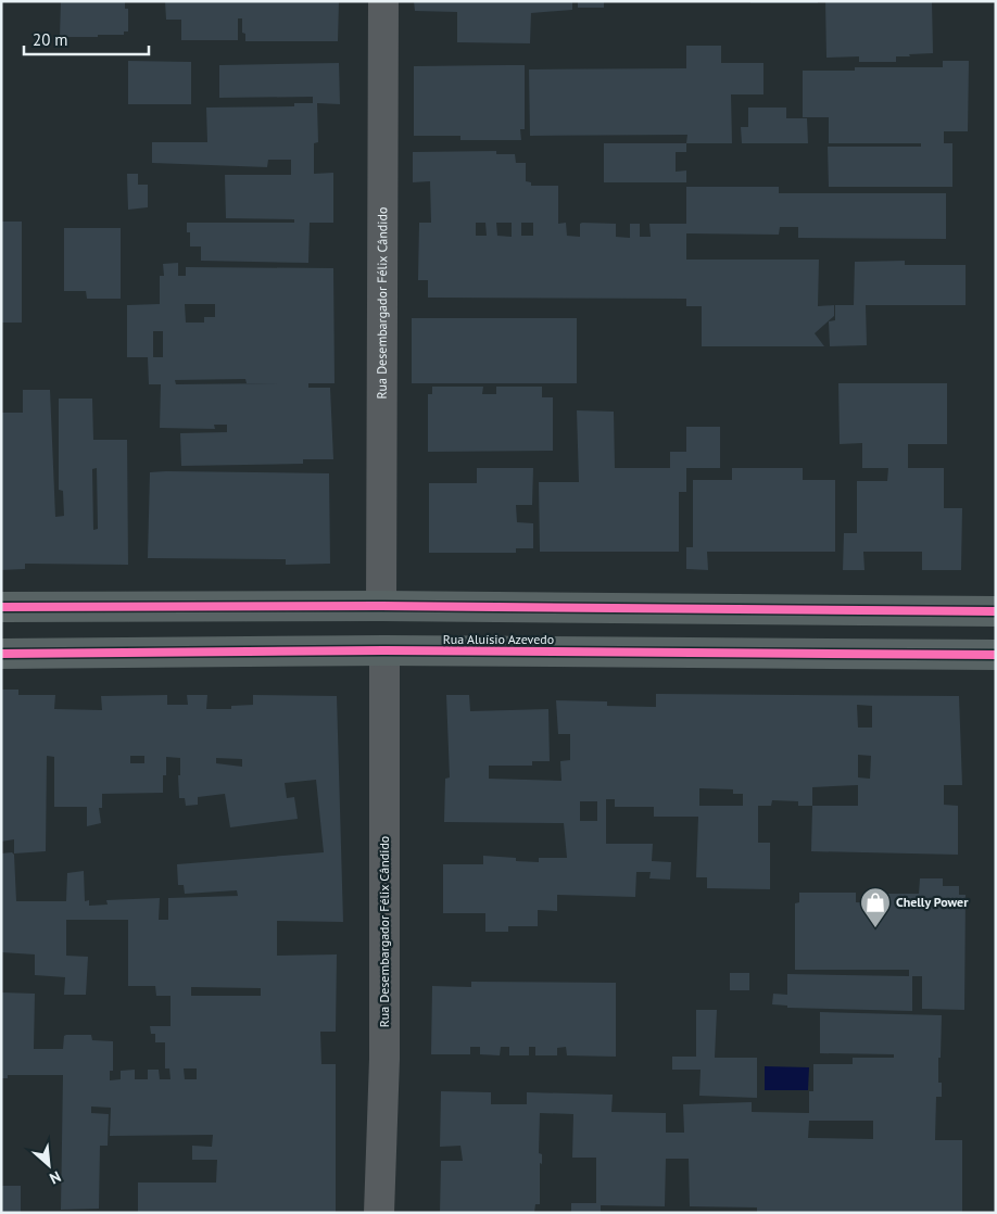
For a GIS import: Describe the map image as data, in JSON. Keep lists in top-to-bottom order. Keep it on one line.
{"streets":{"main road":["Rua Aluísio Azevedo"],"street":["Rua Desembargador Félix Cândido"]},"crossings":[["Rua Desembargador Félix Cândido","Rua Aluísio Azevedo"]],"places":{"shop":["Chelly Power"]},"scale_bar":"20 m","north":"bottom right"}
